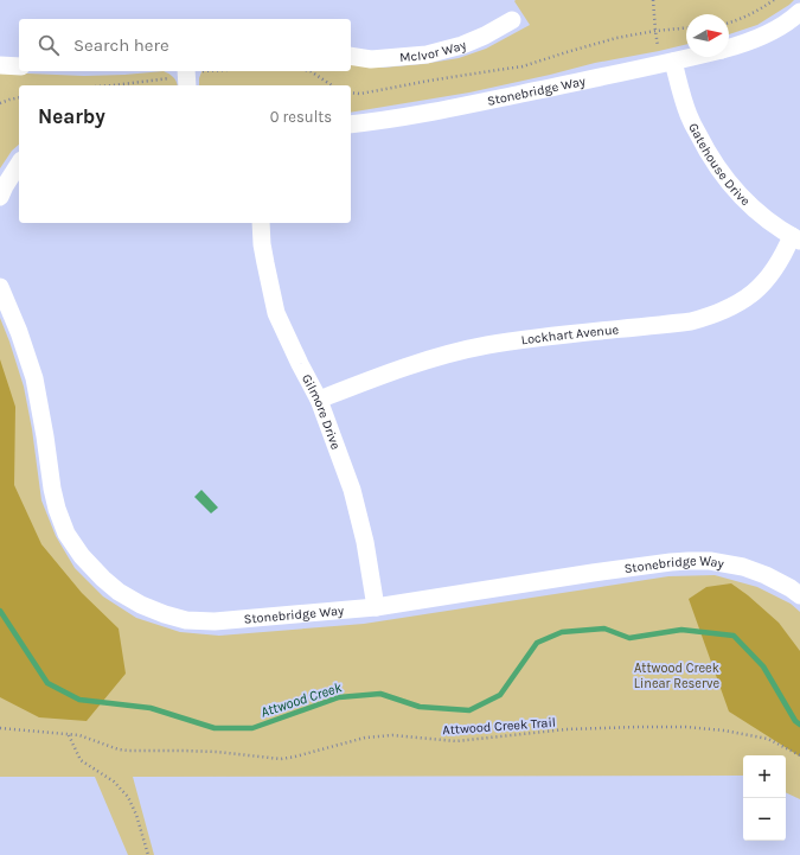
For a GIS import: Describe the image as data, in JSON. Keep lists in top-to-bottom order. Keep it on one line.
{"streets":{"street":["McIvor Way","Stonebridge Way","Gatehouse Drive","Lockhart Avenue","Gilmore Drive"],"path":["Attwood Creek Trail"]},"crossings":[["Stonebridge Way","Gatehouse Drive"],["Stonebridge Way","Gilmore Drive"],["Gatehouse Drive","Lockhart Avenue"],["Lockhart Avenue","Gilmore Drive"]],"water":["Attwood Creek"],"parks":["Attwood Creek Linear Reserve"],"north":"right","page":{"search":"Search here","heading":["Nearby","0 results"],"map_buttons":["+","−"]}}
